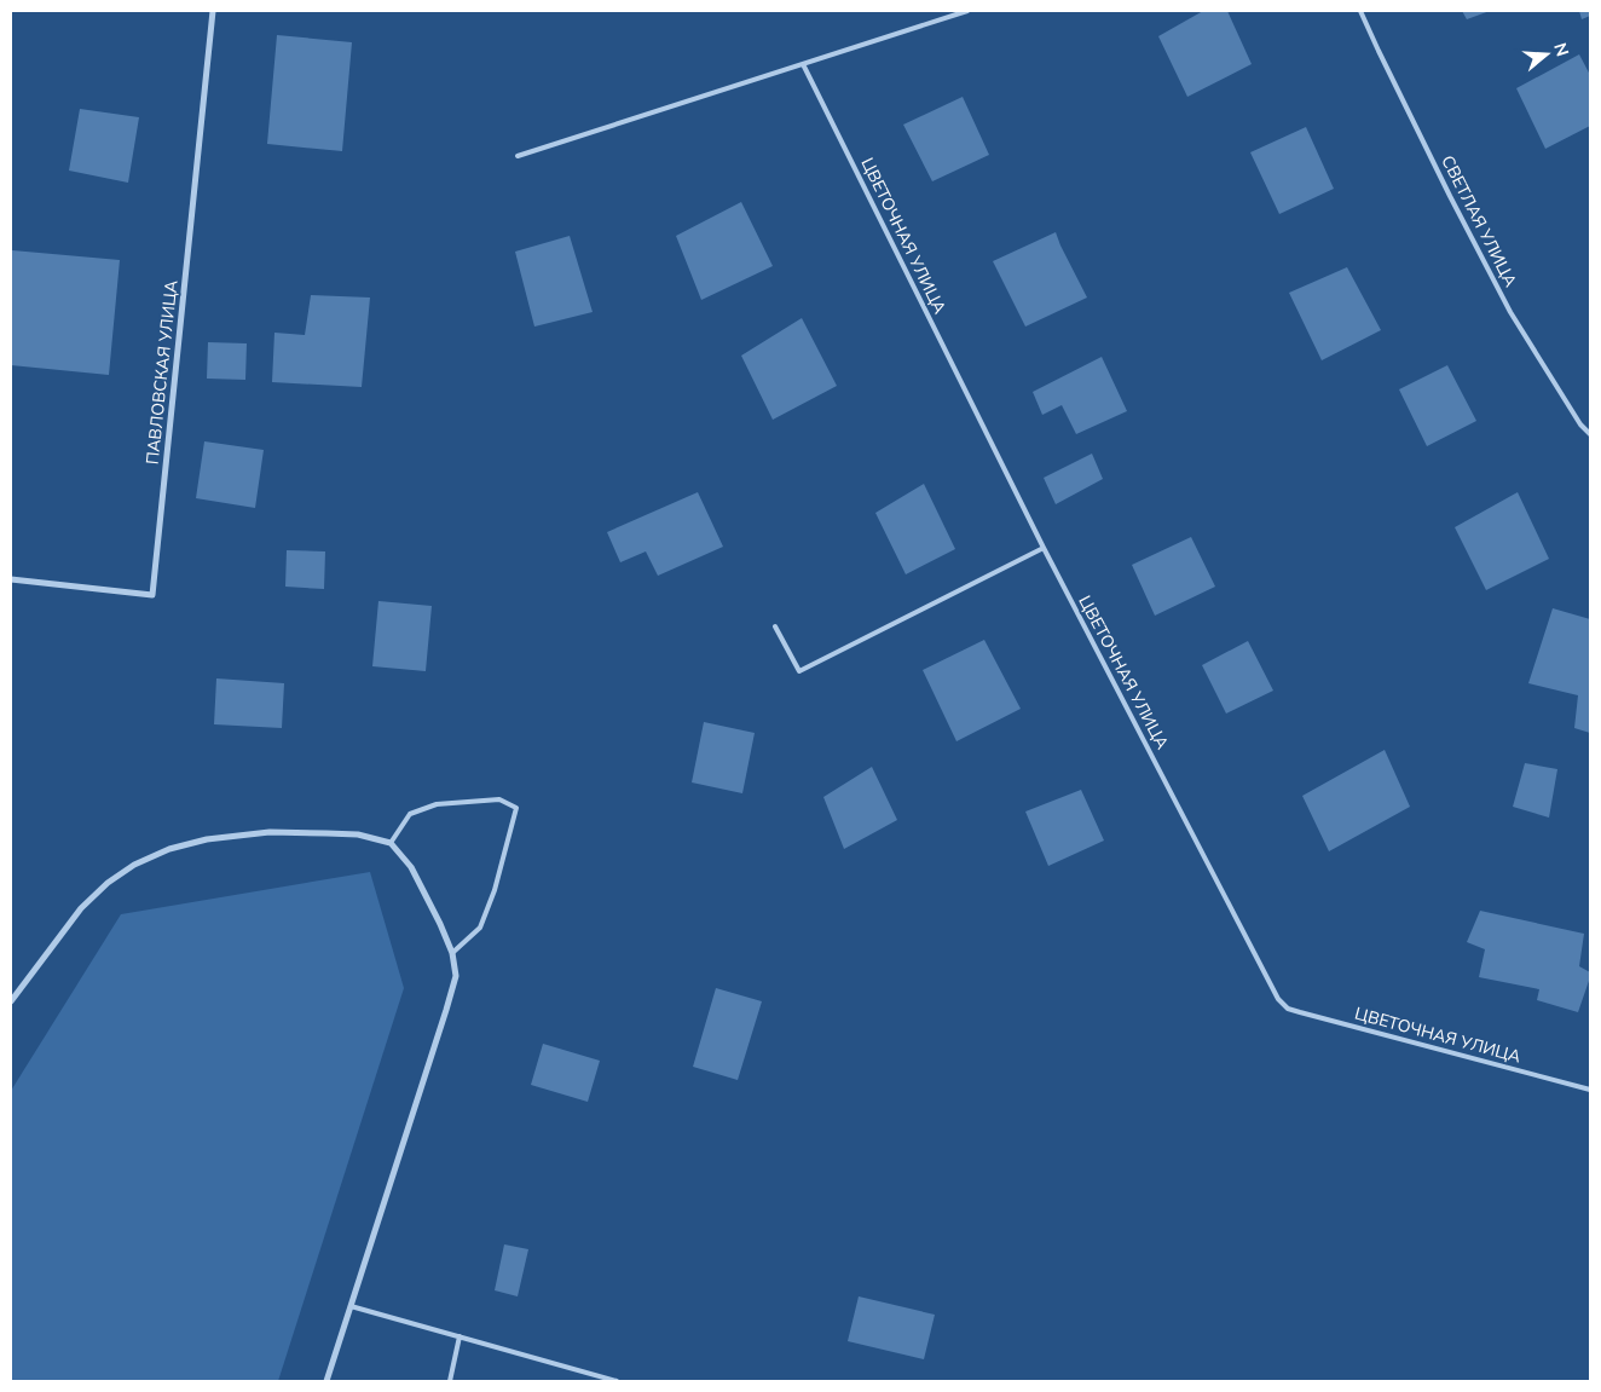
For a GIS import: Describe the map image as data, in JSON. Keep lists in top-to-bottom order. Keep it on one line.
{"streets":{"street":["ПАВЛОВСКАЯ УЛИЦА"],"lane":["СВЕТЛАЯ УЛИЦА","ЦВЕТОЧНАЯ УЛИЦА"]},"north":"right"}
